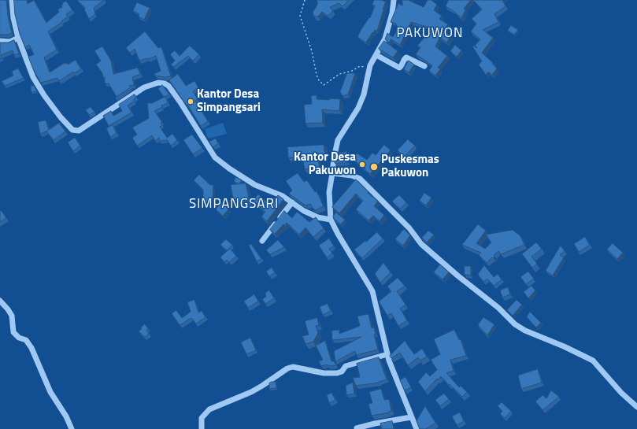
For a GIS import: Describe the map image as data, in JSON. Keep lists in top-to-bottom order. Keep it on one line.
{"districts":["PAKUWON","SIMPANGSARI"],"places":["Kantor Desa Simpangsari","Kantor Desa Pakuwon","Puskesmas Pakuwon"]}
